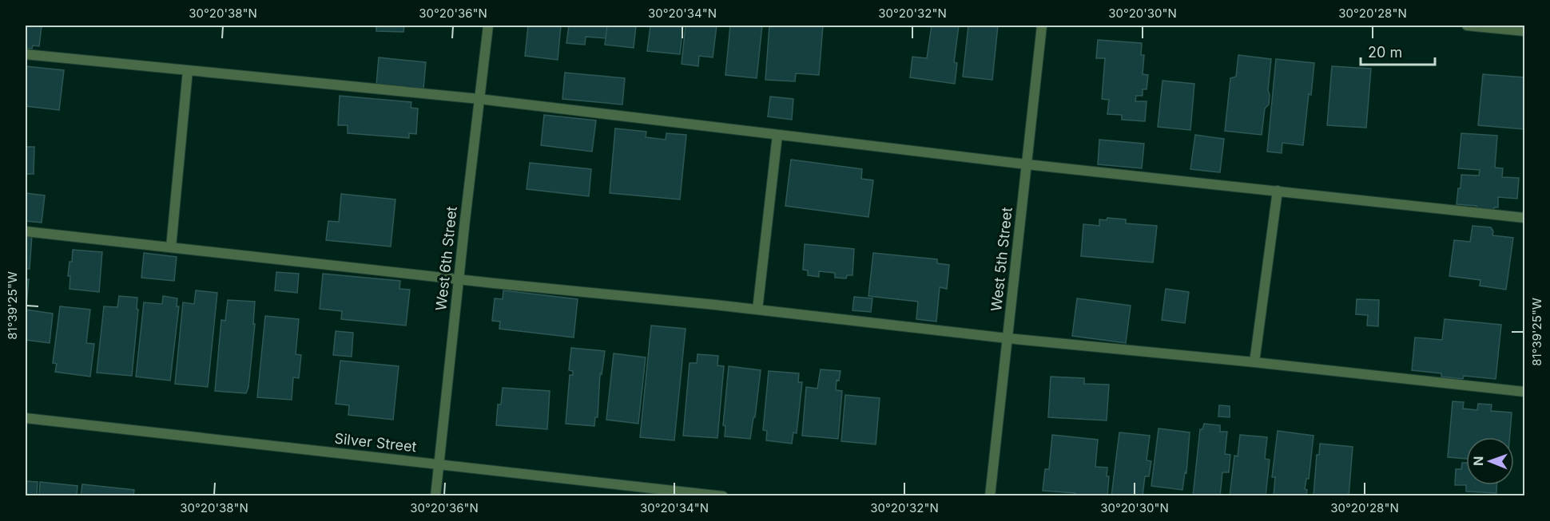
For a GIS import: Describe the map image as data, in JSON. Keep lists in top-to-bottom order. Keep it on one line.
{"streets":{"street":["West 6th Street","West 5th Street","Silver Street"]},"crossings":[["West 6th Street","Silver Street"]],"scale_bar":"20 m","north":"left","coordinates":["30°20'38\"N","30°20'36\"N","30°20'34\"N","30°20'32\"N","30°20'30\"N","30°20'28\"N","81°39'25\"W"]}
